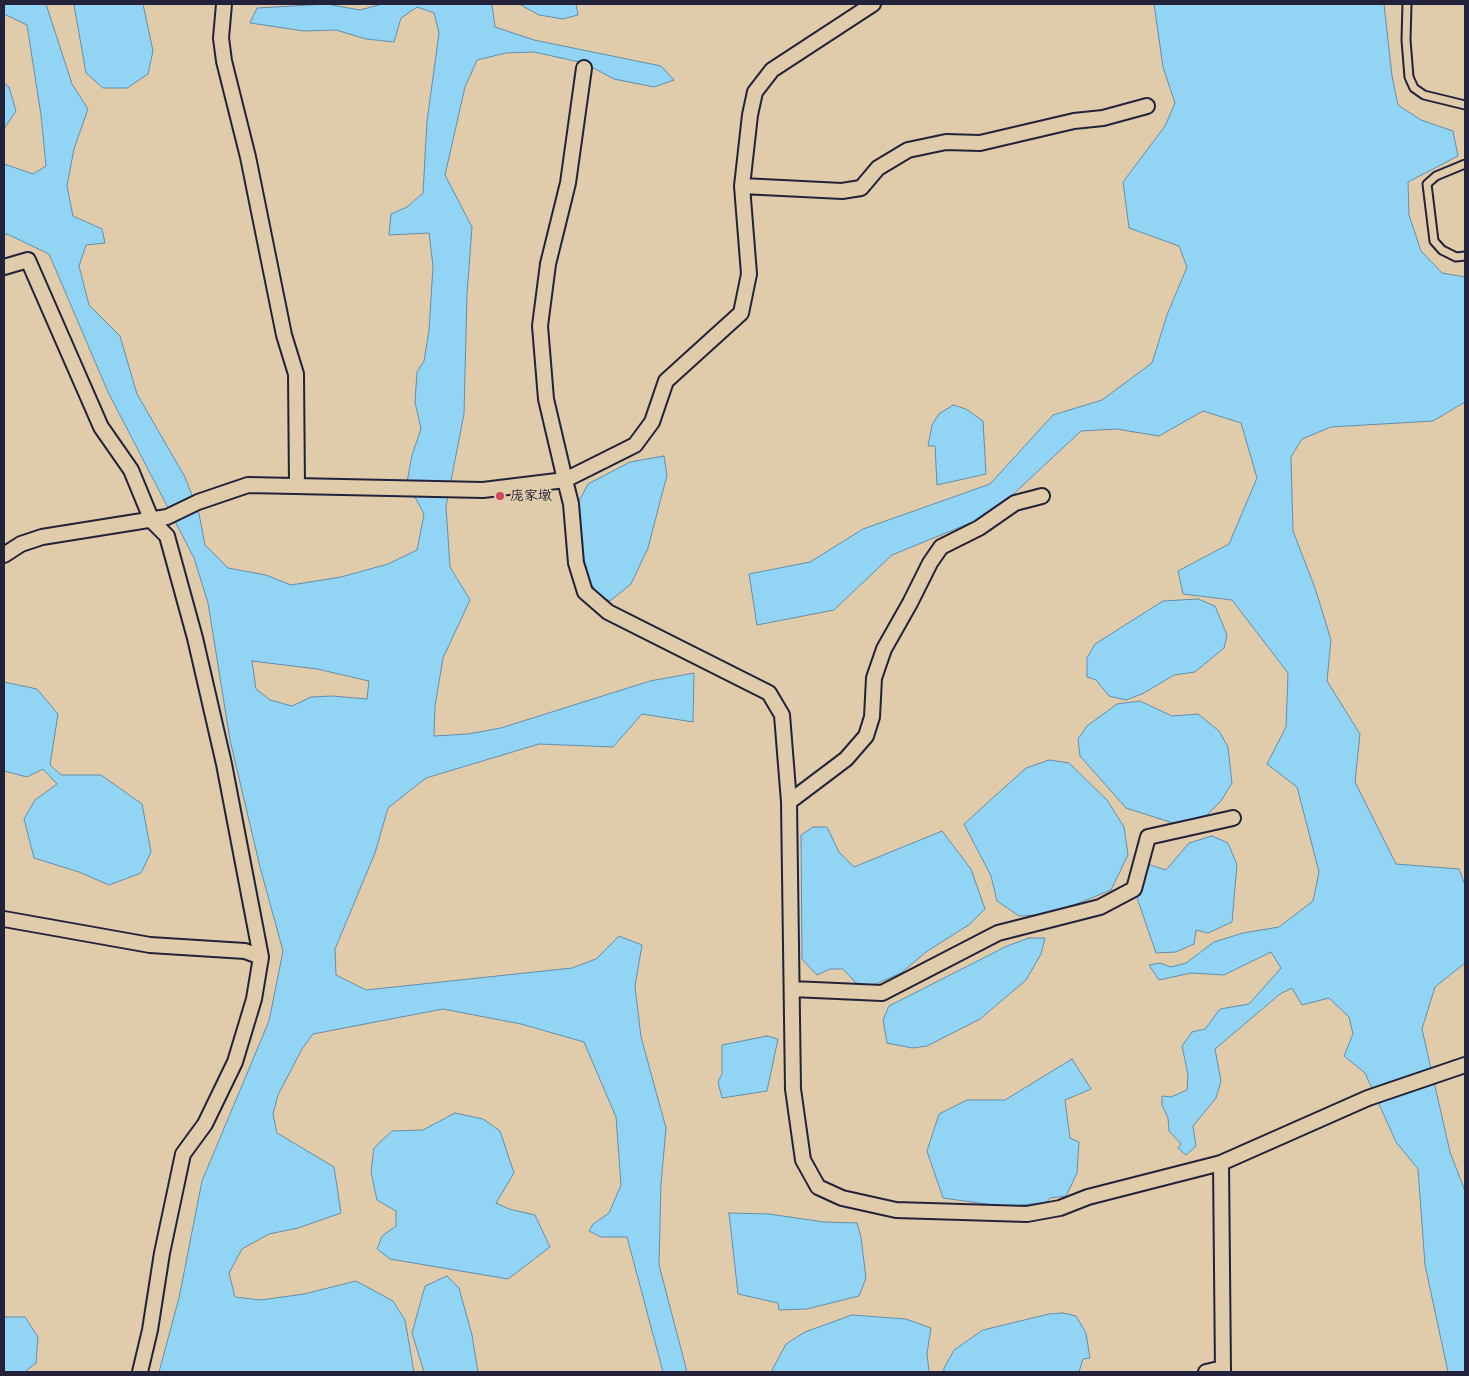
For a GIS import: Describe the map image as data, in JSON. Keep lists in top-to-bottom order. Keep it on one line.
{"places":["庞家墩"]}
